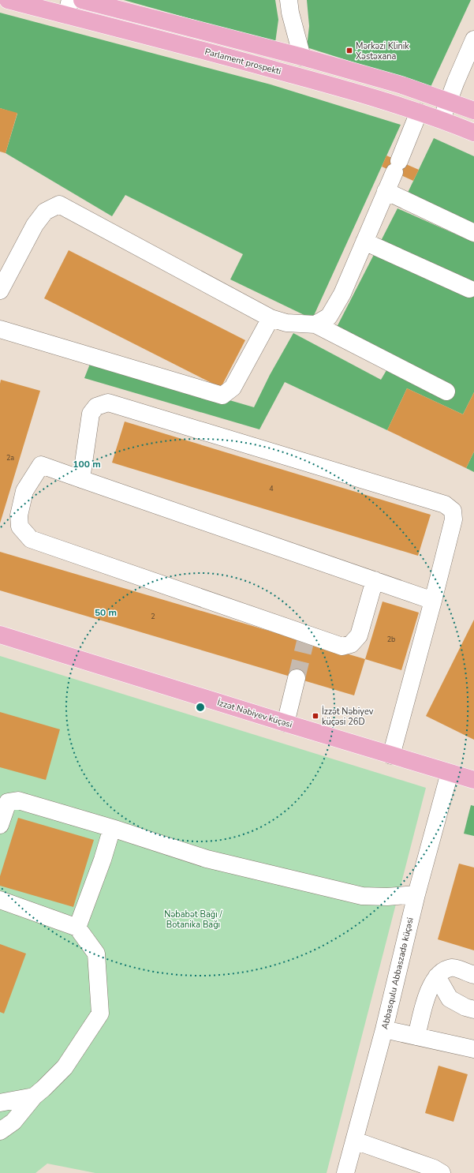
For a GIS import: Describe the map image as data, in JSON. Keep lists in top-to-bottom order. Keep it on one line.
{"streets":{"main road":["Parlament prospekti","İzzət Nəbiyev küçəsi"],"street":["Abbasqulu Abbaszadə küçəsi"]},"crossings":[["İzzət Nəbiyev küçəsi","Abbasqulu Abbaszadə küçəsi"]],"parks":["Nəbabət Bağı / Botanika Bağı"],"places":{"transit":["Mərkəzi Klinik Xəstəxana","İzzət Nəbiyev küçəsi 26D"]},"house_numbers":["2a","4","2","2b"],"rings":["100 m","50 m"]}
